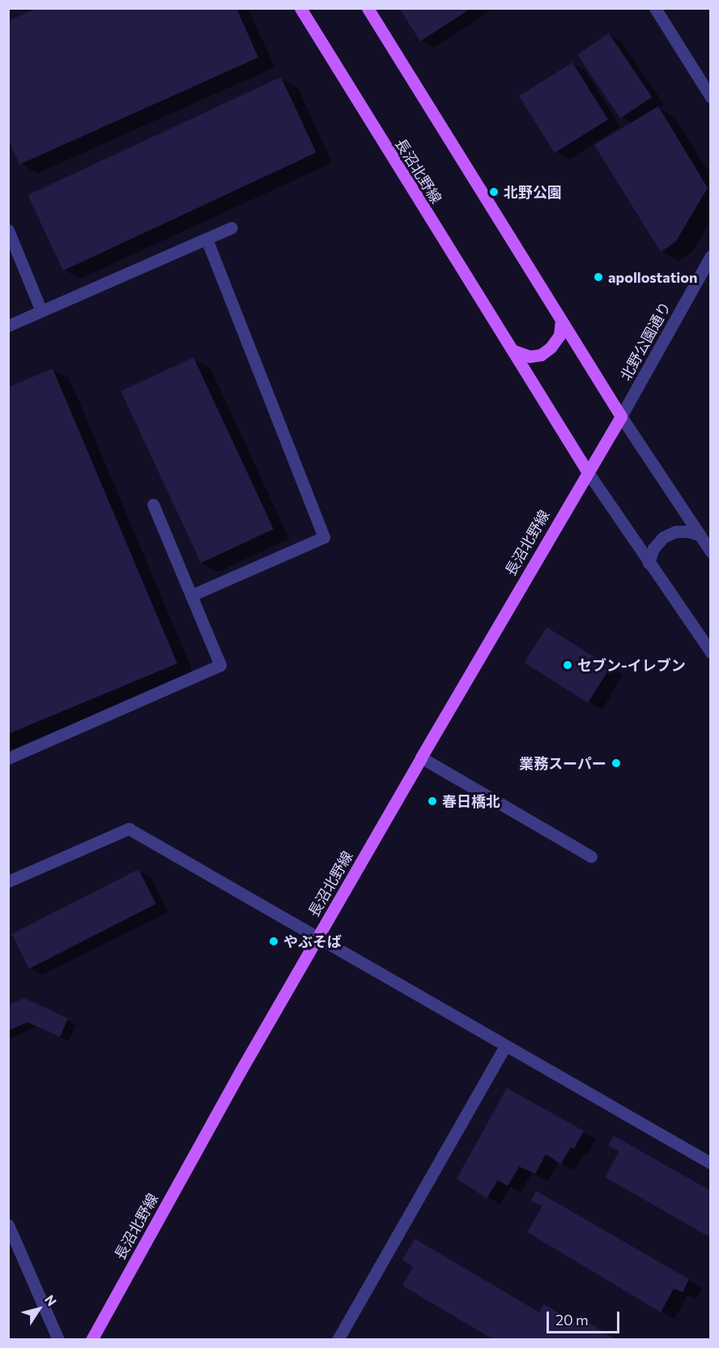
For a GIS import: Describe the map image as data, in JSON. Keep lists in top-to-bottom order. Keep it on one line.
{"streets":{"main road":["長沼北野線"],"street":["北野公園通り"]},"crossings":[["長沼北野線","北野公園通り"]],"places":["北野公園","apollostation","セブン-イレブン","業務スーパー","春日橋北","やぶそば"],"scale_bar":"20 m","north":"top right"}
